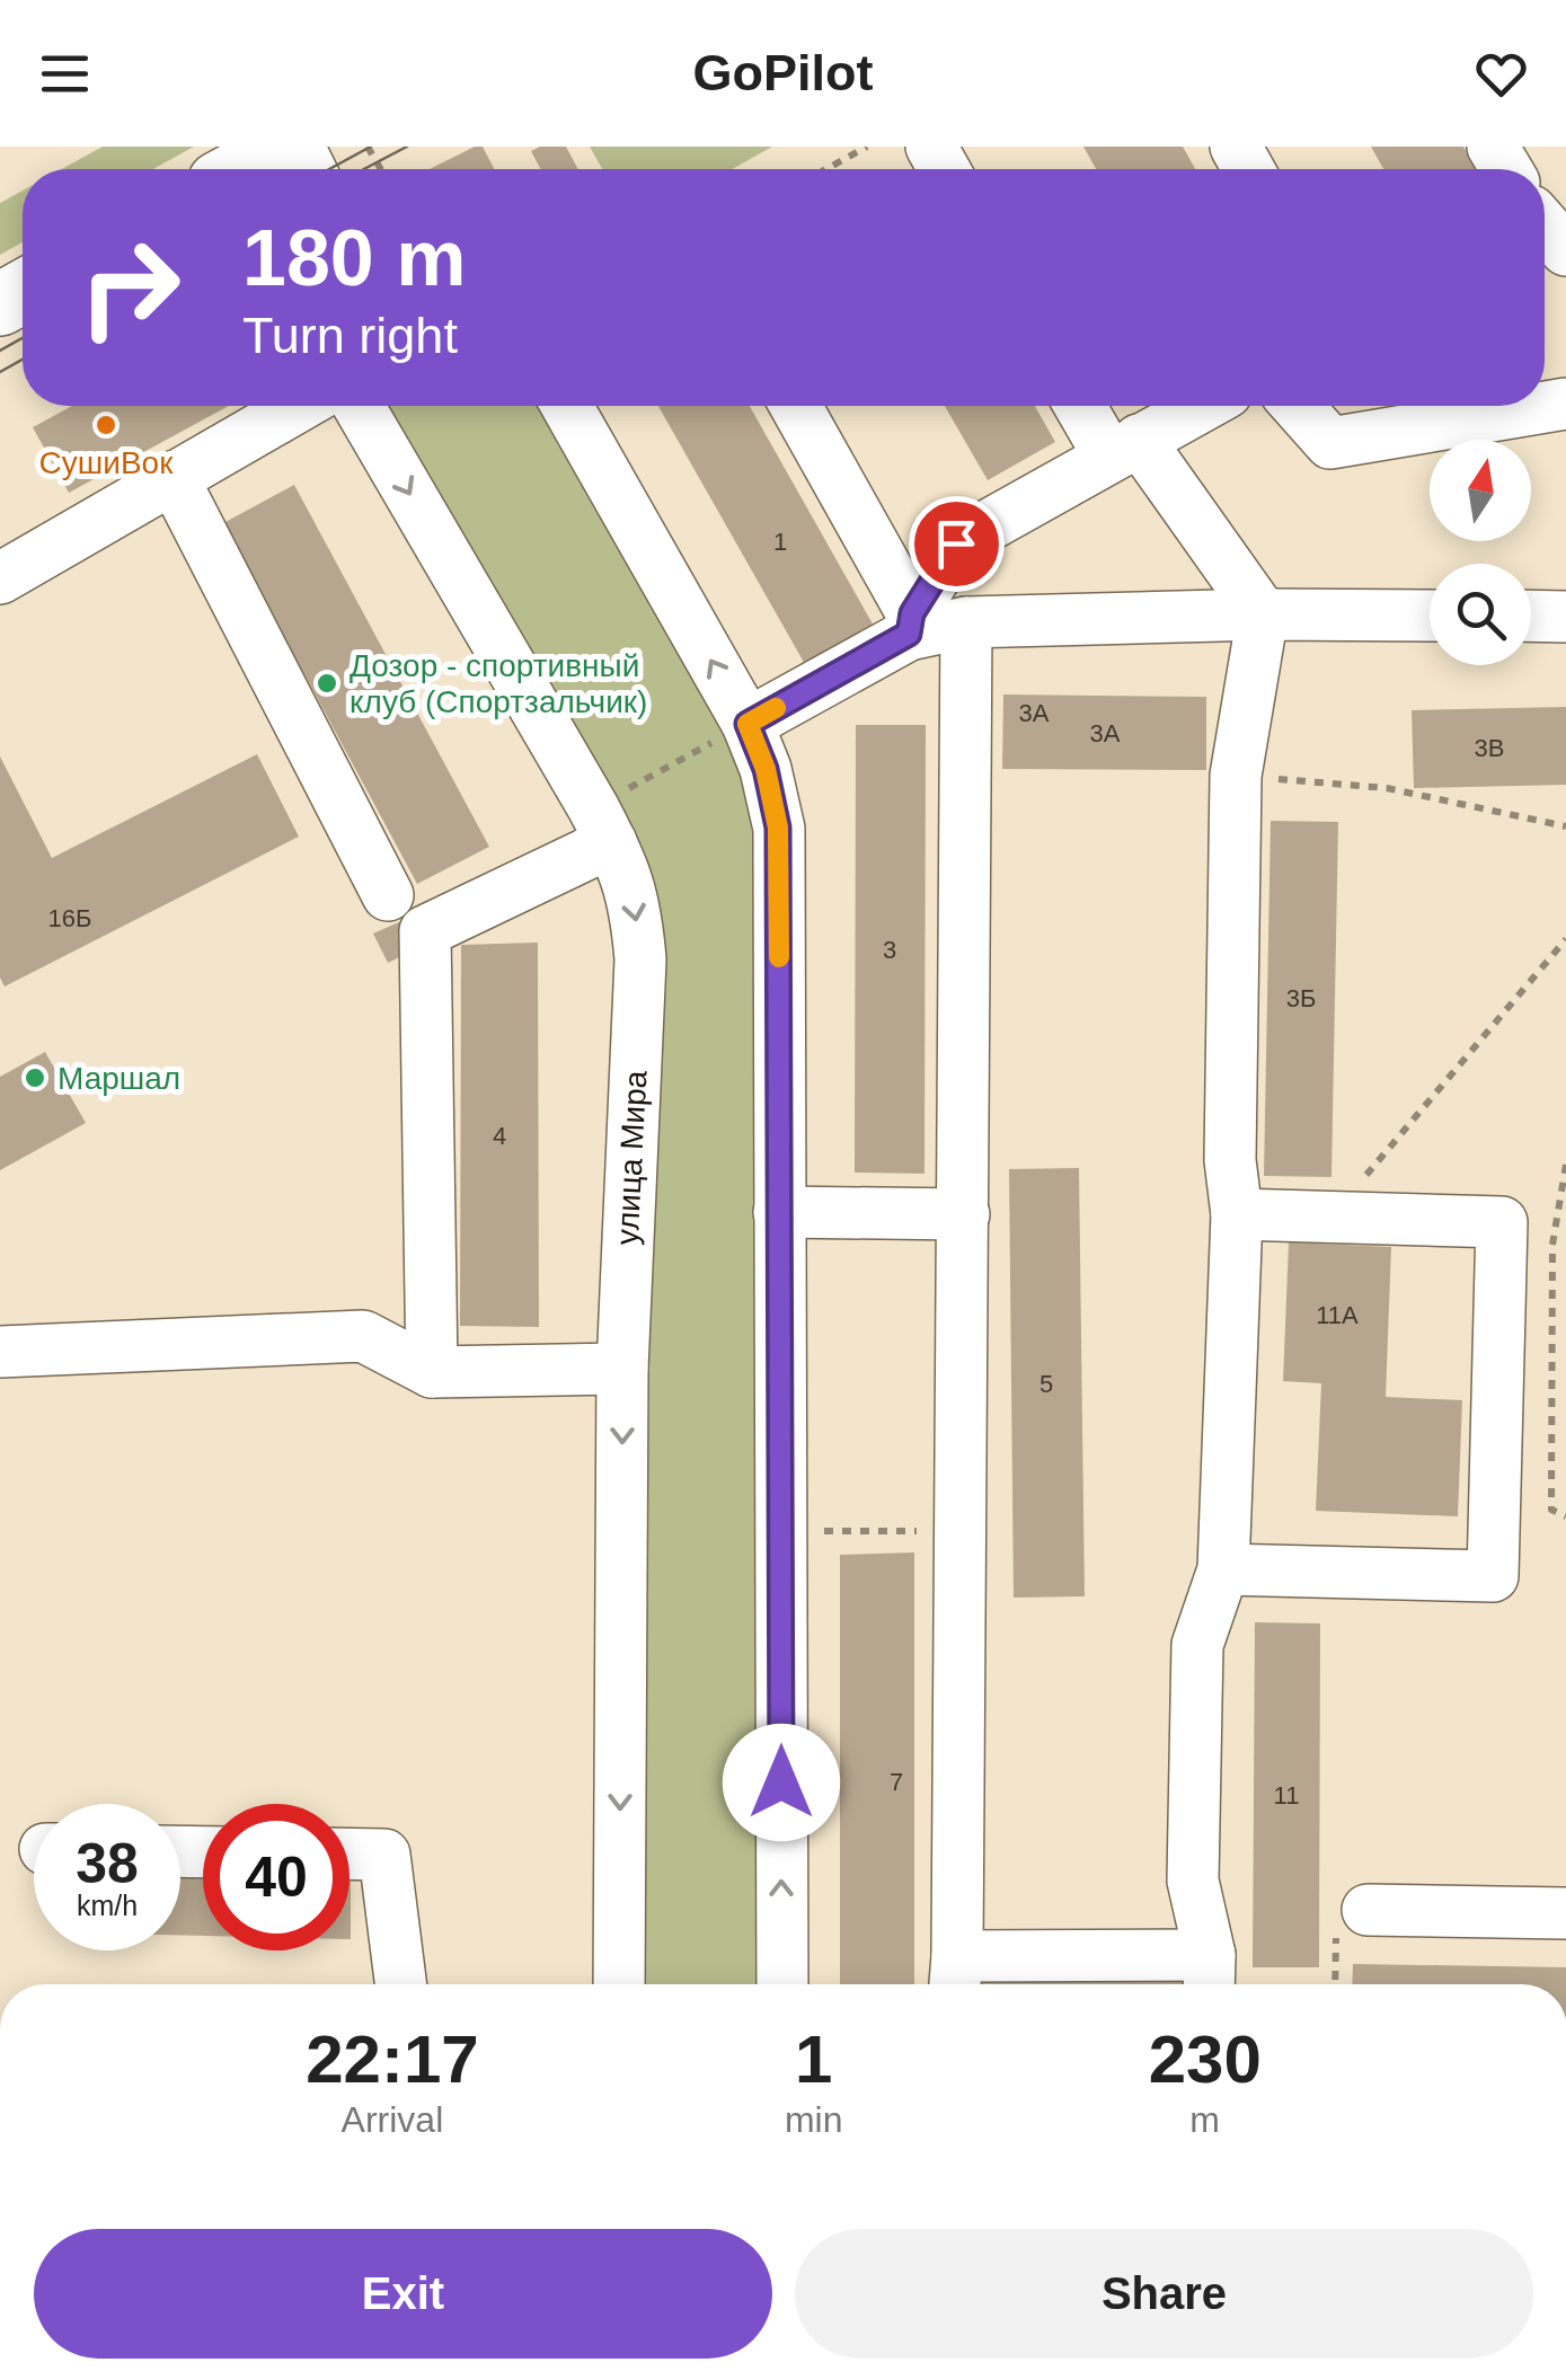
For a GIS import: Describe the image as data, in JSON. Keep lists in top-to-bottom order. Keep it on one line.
{"streets":{"street":["улица Мира"]},"places":["СушиВок","Дозор - спортивный клуб (Спортзальчик)","Маршал"],"house_numbers":["1","3А","3А","3В","16Б","3","3Б","4","11А","5","7","11"],"north":"top","page":{"header":"GoPilot","turn":["180 m","Turn right"],"speed":"38 km/h","limit":"40","eta":["22:17","Arrival","1","min","230","m"],"buttons":["Exit","Share"]}}
